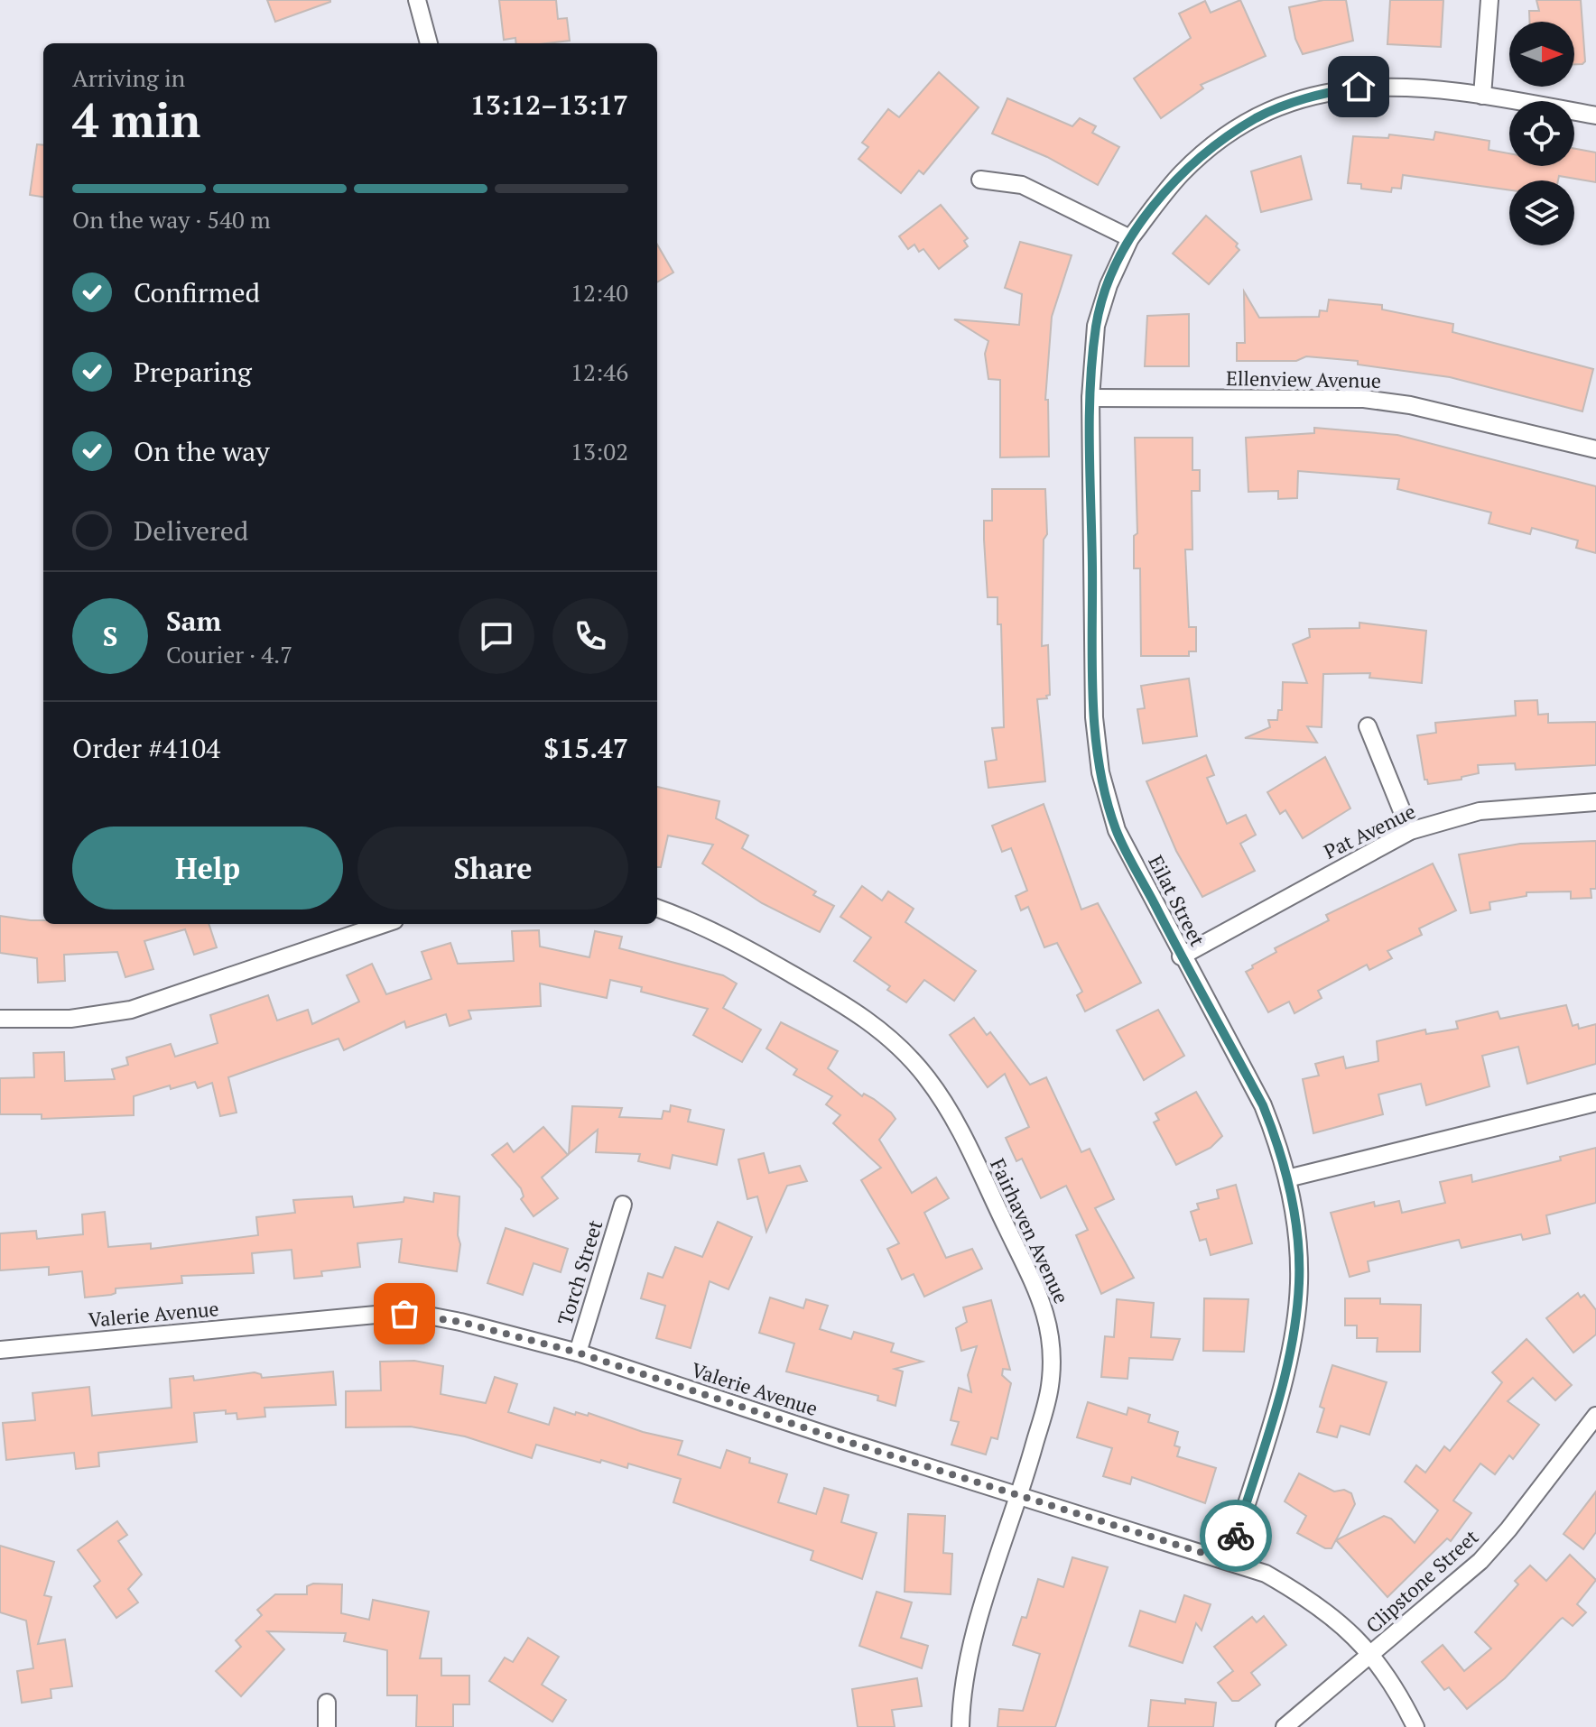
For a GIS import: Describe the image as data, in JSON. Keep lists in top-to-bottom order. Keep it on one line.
{"streets":{"street":["Ellenview Avenue","Pat Avenue","Eilat Street","Fairhaven Avenue","Torch Street","Valerie Avenue","Clipstone Street"]},"crossings":[["Ellenview Avenue","Eilat Street"],["Pat Avenue","Eilat Street"],["Eilat Street","Valerie Avenue"],["Fairhaven Avenue","Valerie Avenue"],["Torch Street","Valerie Avenue"],["Valerie Avenue","Clipstone Street"]],"north":"right","page":{"heading":["4 min","Arriving in","13:12–13:17"],"panel":["Sam","Courier · 4.7","Order #4104","$15.47"],"bar":"On the way · 540 m","list":[["Confirmed","12:40"],["Preparing","12:46"],["On the way","13:02"],"Delivered"],"round":"S","buttons":["Help","Share"]}}
